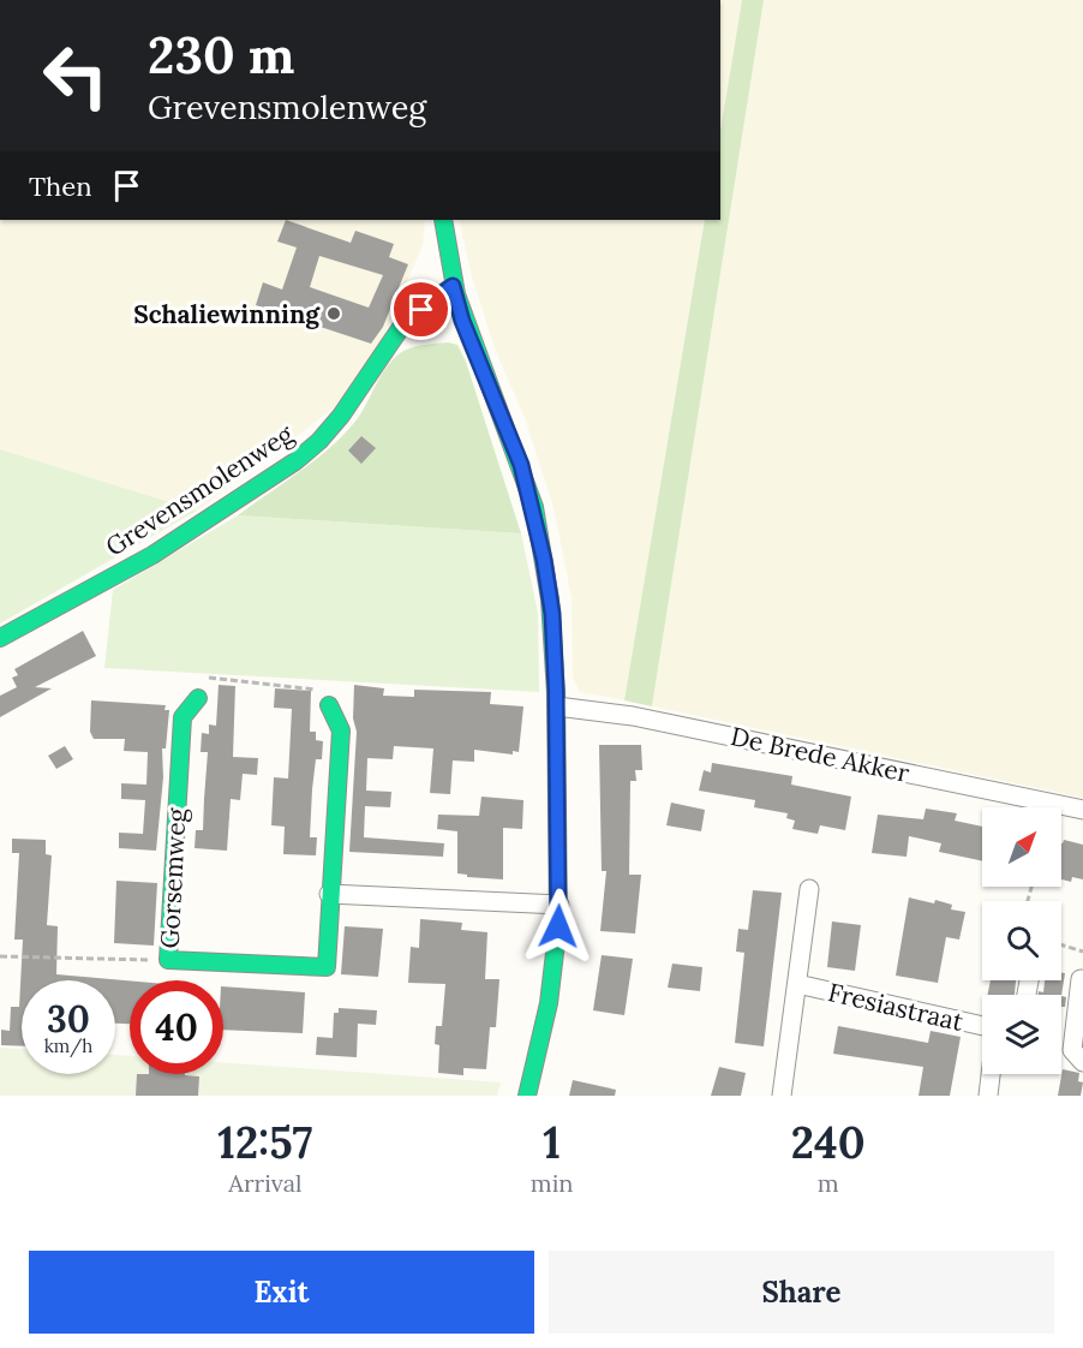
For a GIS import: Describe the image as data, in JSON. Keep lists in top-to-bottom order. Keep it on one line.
{"streets":{"street":["Grevensmolenweg","De Brede Akker","Gorsemweg","Fresiastraat"]},"places":["Schaliewinning"],"north":"top right","page":{"turn":["230 m","Grevensmolenweg"],"then":"Then","speed":"30 km/h","limit":"40","eta":["12:57","Arrival","1","min","240","m"],"buttons":["Exit","Share"]}}
